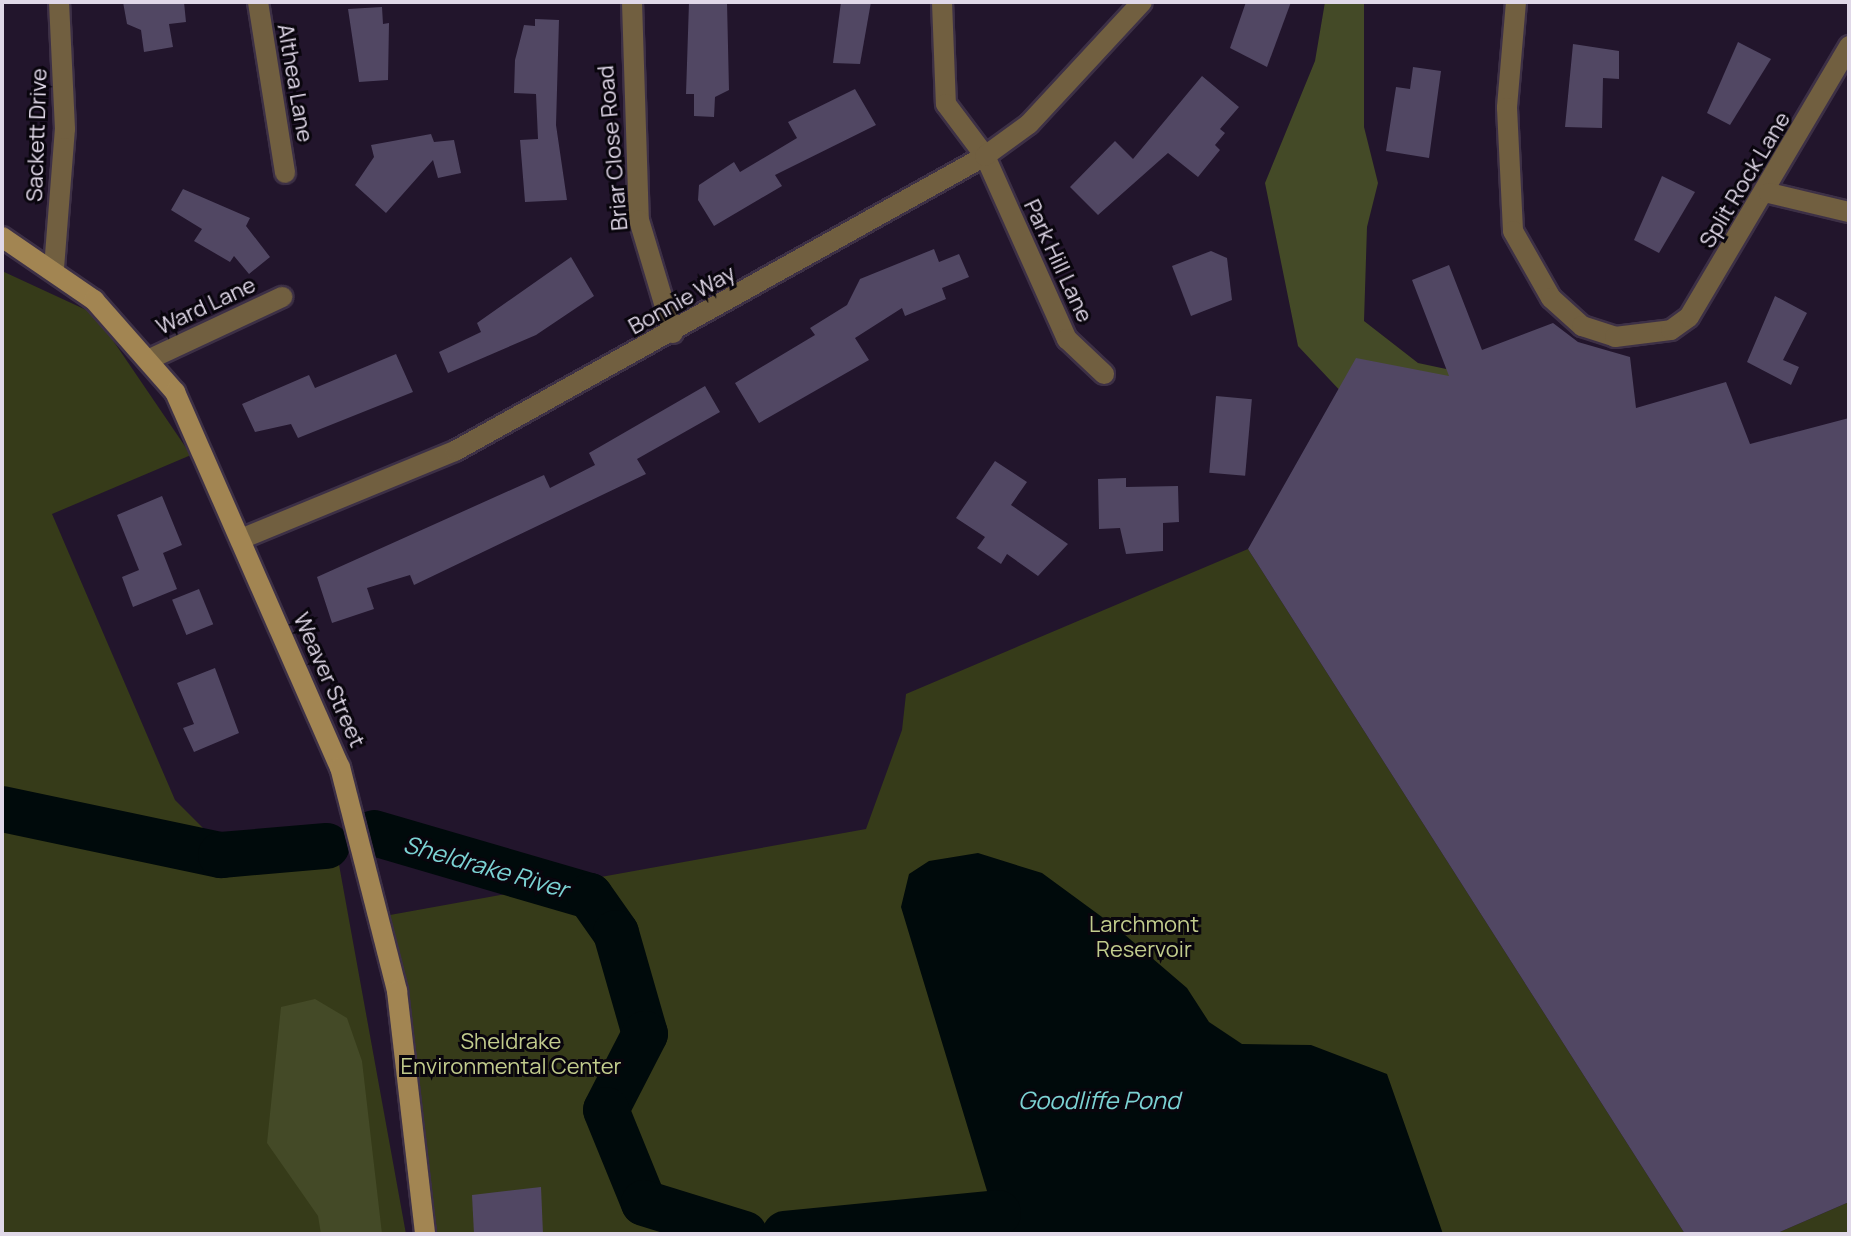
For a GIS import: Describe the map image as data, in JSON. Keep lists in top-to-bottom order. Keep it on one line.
{"streets":{"main road":["Weaver Street"],"street":["Althea Lane","Sackett Drive","Briar Close Road","Split Rock Lane","Park Hill Lane","Bonnie Way","Ward Lane"]},"crossings":[["Sackett Drive","Weaver Street"],["Briar Close Road","Bonnie Way"],["Park Hill Lane","Bonnie Way"],["Bonnie Way","Weaver Street"],["Ward Lane","Weaver Street"]],"water":["Sheldrake River","Goodliffe Pond"],"parks":["Larchmont Reservoir","Sheldrake Environmental Center"]}
